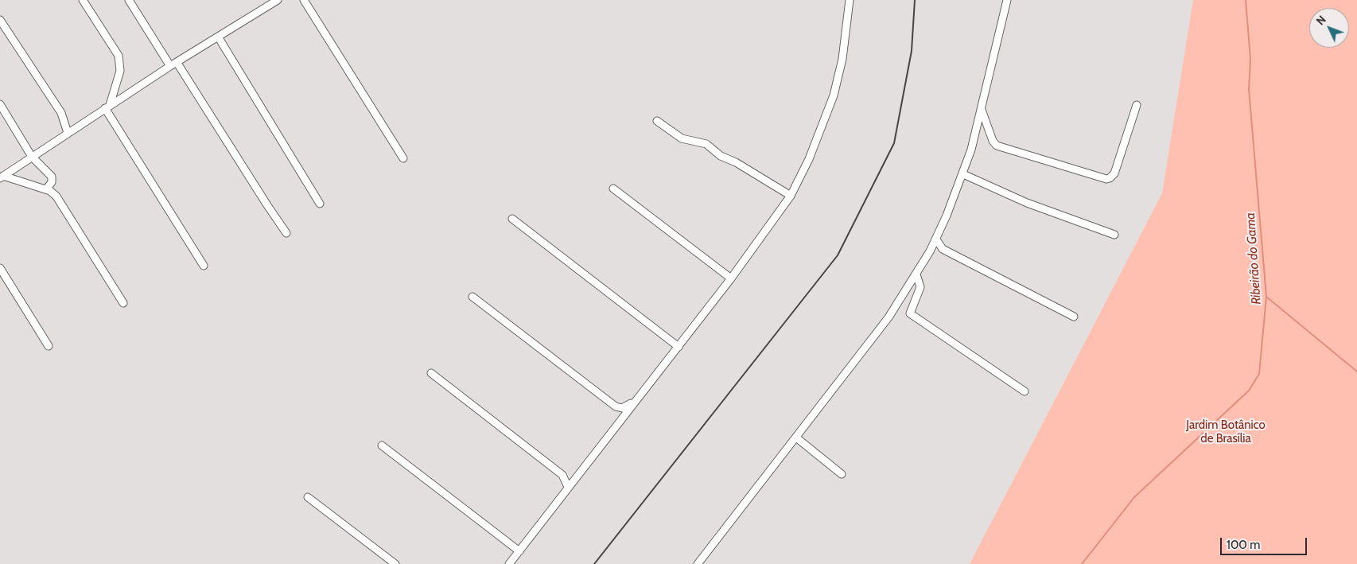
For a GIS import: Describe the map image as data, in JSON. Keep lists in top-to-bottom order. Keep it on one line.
{"water":["Ribeirão do Gama"],"parks":["Jardim Botânico de Brasília"],"scale_bar":"100 m","north":"top left"}
